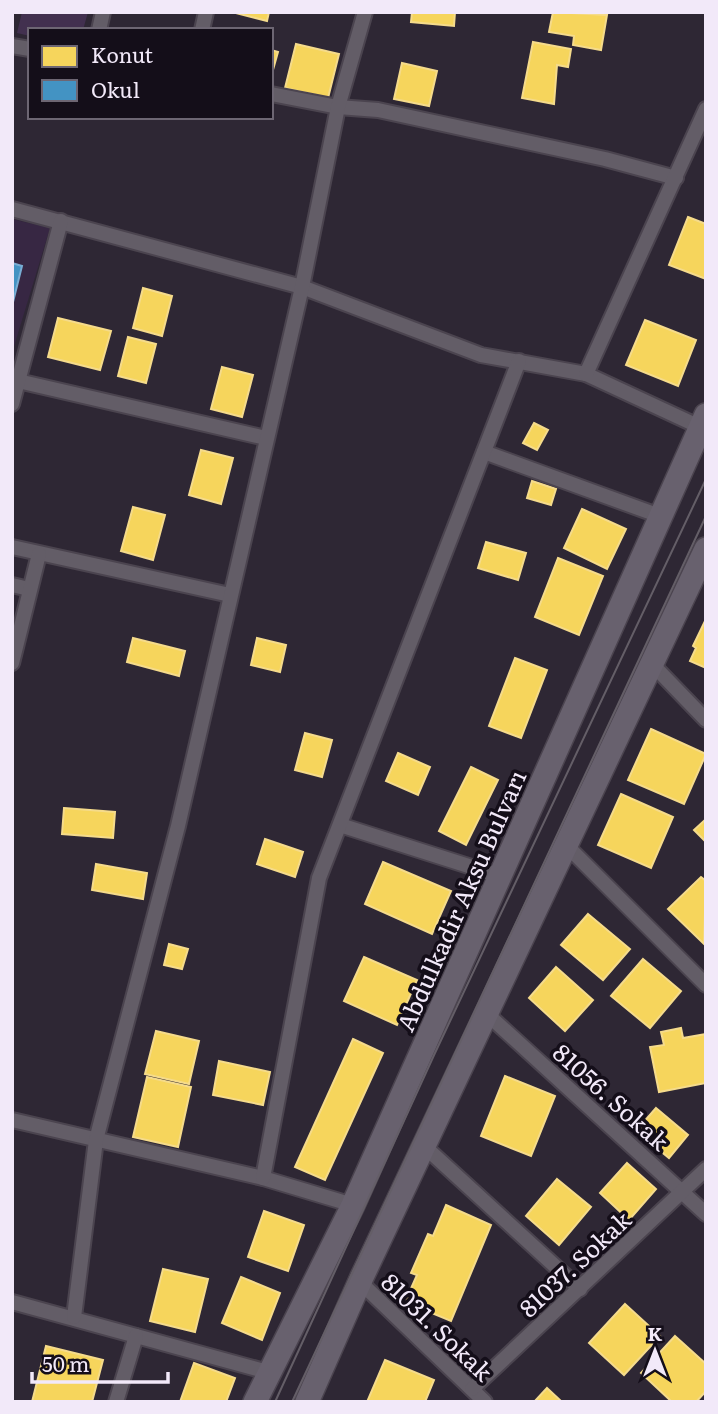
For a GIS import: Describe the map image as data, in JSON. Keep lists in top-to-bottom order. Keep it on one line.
{"streets":{"main road":["Abdulkadir Aksu Bulvarı"],"street":["81056. Sokak","81037. Sokak","81031. Sokak"]},"crossings":[["81056. Sokak","81037. Sokak"],["81037. Sokak","81031. Sokak"]],"legend":["Konut","Okul"],"scale_bar":"50 m","north":"top"}
